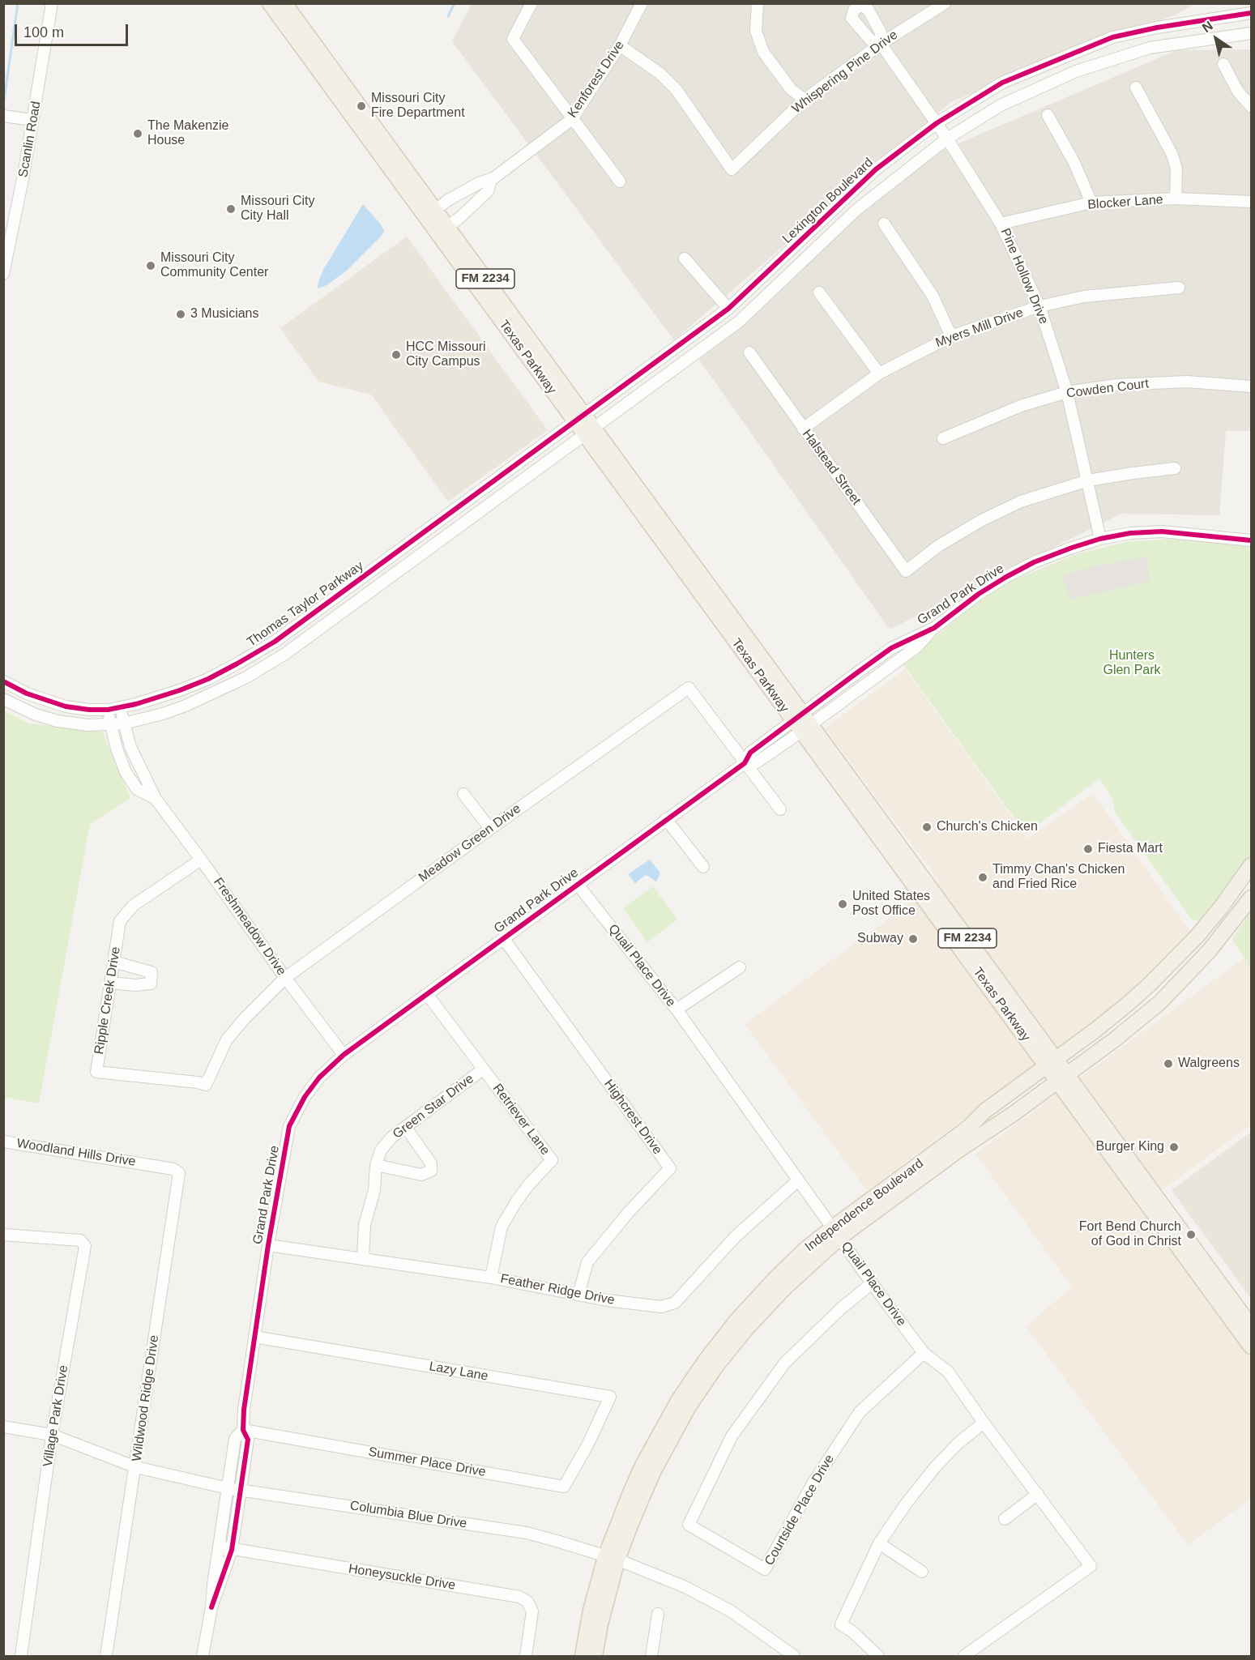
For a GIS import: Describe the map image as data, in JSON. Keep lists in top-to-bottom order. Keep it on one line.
{"streets":{"main road":["FM 2234","Texas Parkway","Independence Boulevard"],"street":["Whispering Pine Drive","Kenforest Drive","Scanlin Road","Lexington Boulevard","Blocker Lane","Pine Hollow Drive","Myers Mill Drive","Cowden Court","Halstead Street","Grand Park Drive","Thomas Taylor Parkway","Meadow Green Drive","Freshmeadow Drive","Quail Place Drive","Ripple Creek Drive","Green Star Drive","Highcrest Drive","Retriever Lane","Woodland Hills Drive","Feather Ridge Drive","Lazy Lane","Wildwood Ridge Drive","Village Park Drive","Summer Place Drive","Courtside Place Drive","Columbia Blue Drive","Honeysuckle Drive"]},"crossings":[["Whispering Pine Drive","Kenforest Drive"],["Whispering Pine Drive","Pine Hollow Drive"],["Kenforest Drive","Texas Parkway"],["Lexington Boulevard","Pine Hollow Drive"],["Lexington Boulevard","Texas Parkway"],["Lexington Boulevard","Thomas Taylor Parkway"],["Blocker Lane","Pine Hollow Drive"],["Pine Hollow Drive","Myers Mill Drive"],["Pine Hollow Drive","Cowden Court"],["Pine Hollow Drive","Halstead Street"],["Pine Hollow Drive","Grand Park Drive"],["Myers Mill Drive","Halstead Street"],["Texas Parkway","Grand Park Drive"],["Texas Parkway","Thomas Taylor Parkway"],["Texas Parkway","Independence Boulevard"],["Grand Park Drive","Meadow Green Drive"],["Grand Park Drive","Freshmeadow Drive"],["Grand Park Drive","Quail Place Drive"],["Grand Park Drive","Highcrest Drive"],["Grand Park Drive","Retriever Lane"],["Grand Park Drive","Feather Ridge Drive"],["Grand Park Drive","Lazy Lane"],["Grand Park Drive","Summer Place Drive"],["Grand Park Drive","Columbia Blue Drive"],["Grand Park Drive","Honeysuckle Drive"],["Thomas Taylor Parkway","Freshmeadow Drive"],["Meadow Green Drive","Freshmeadow Drive"],["Meadow Green Drive","Ripple Creek Drive"],["Freshmeadow Drive","Ripple Creek Drive"],["Quail Place Drive","Independence Boulevard"],["Quail Place Drive","Feather Ridge Drive"],["Quail Place Drive","Courtside Place Drive"],["Green Star Drive","Retriever Lane"],["Green Star Drive","Feather Ridge Drive"],["Highcrest Drive","Feather Ridge Drive"],["Retriever Lane","Feather Ridge Drive"],["Woodland Hills Drive","Wildwood Ridge Drive"],["Independence Boulevard","Columbia Blue Drive"],["Lazy Lane","Summer Place Drive"],["Wildwood Ridge Drive","Columbia Blue Drive"],["Village Park Drive","Columbia Blue Drive"]],"parks":["Hunters Glen Park"],"places":["Missouri City Fire Department","The Makenzie House","Missouri City City Hall","Missouri City Community Center","3 Musicians","HCC Missouri City Campus","Church's Chicken","Fiesta Mart","Timmy Chan's Chicken and Fried Rice","United States Post Office","Subway","Walgreens","Burger King","Fort Bend Church of God in Christ"],"scale_bar":"100 m","north":"top left"}
